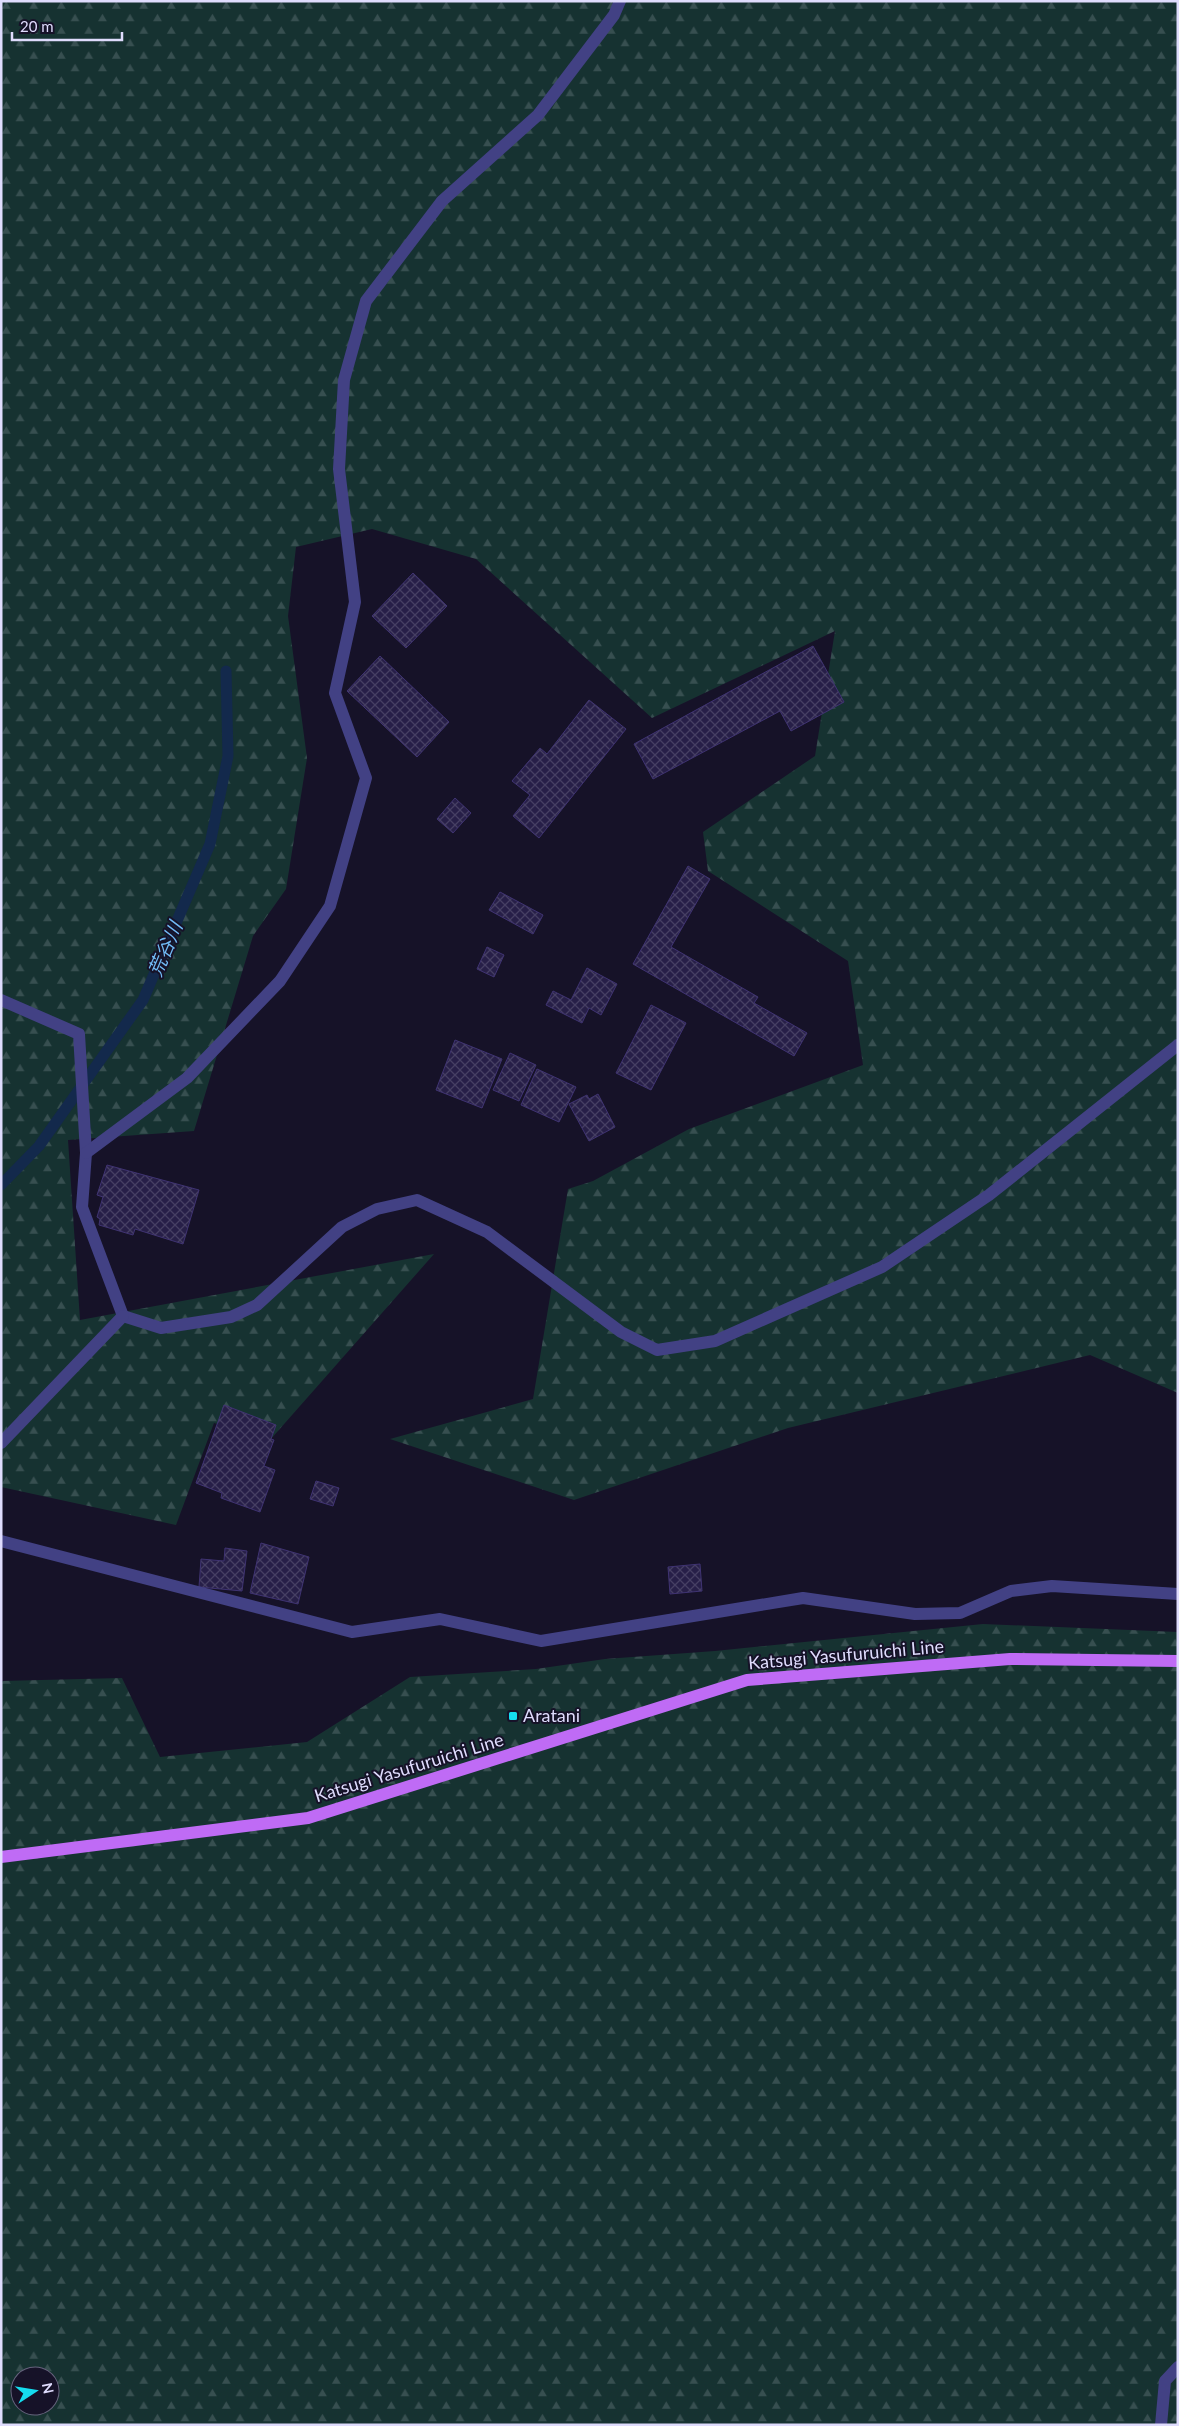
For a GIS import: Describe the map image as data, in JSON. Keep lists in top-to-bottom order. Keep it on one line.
{"streets":{"main road":["Katsugi Yasufuruichi Line"]},"water":["荒谷川"],"places":{"transit":["Aratani"]},"scale_bar":"20 m","north":"right"}
